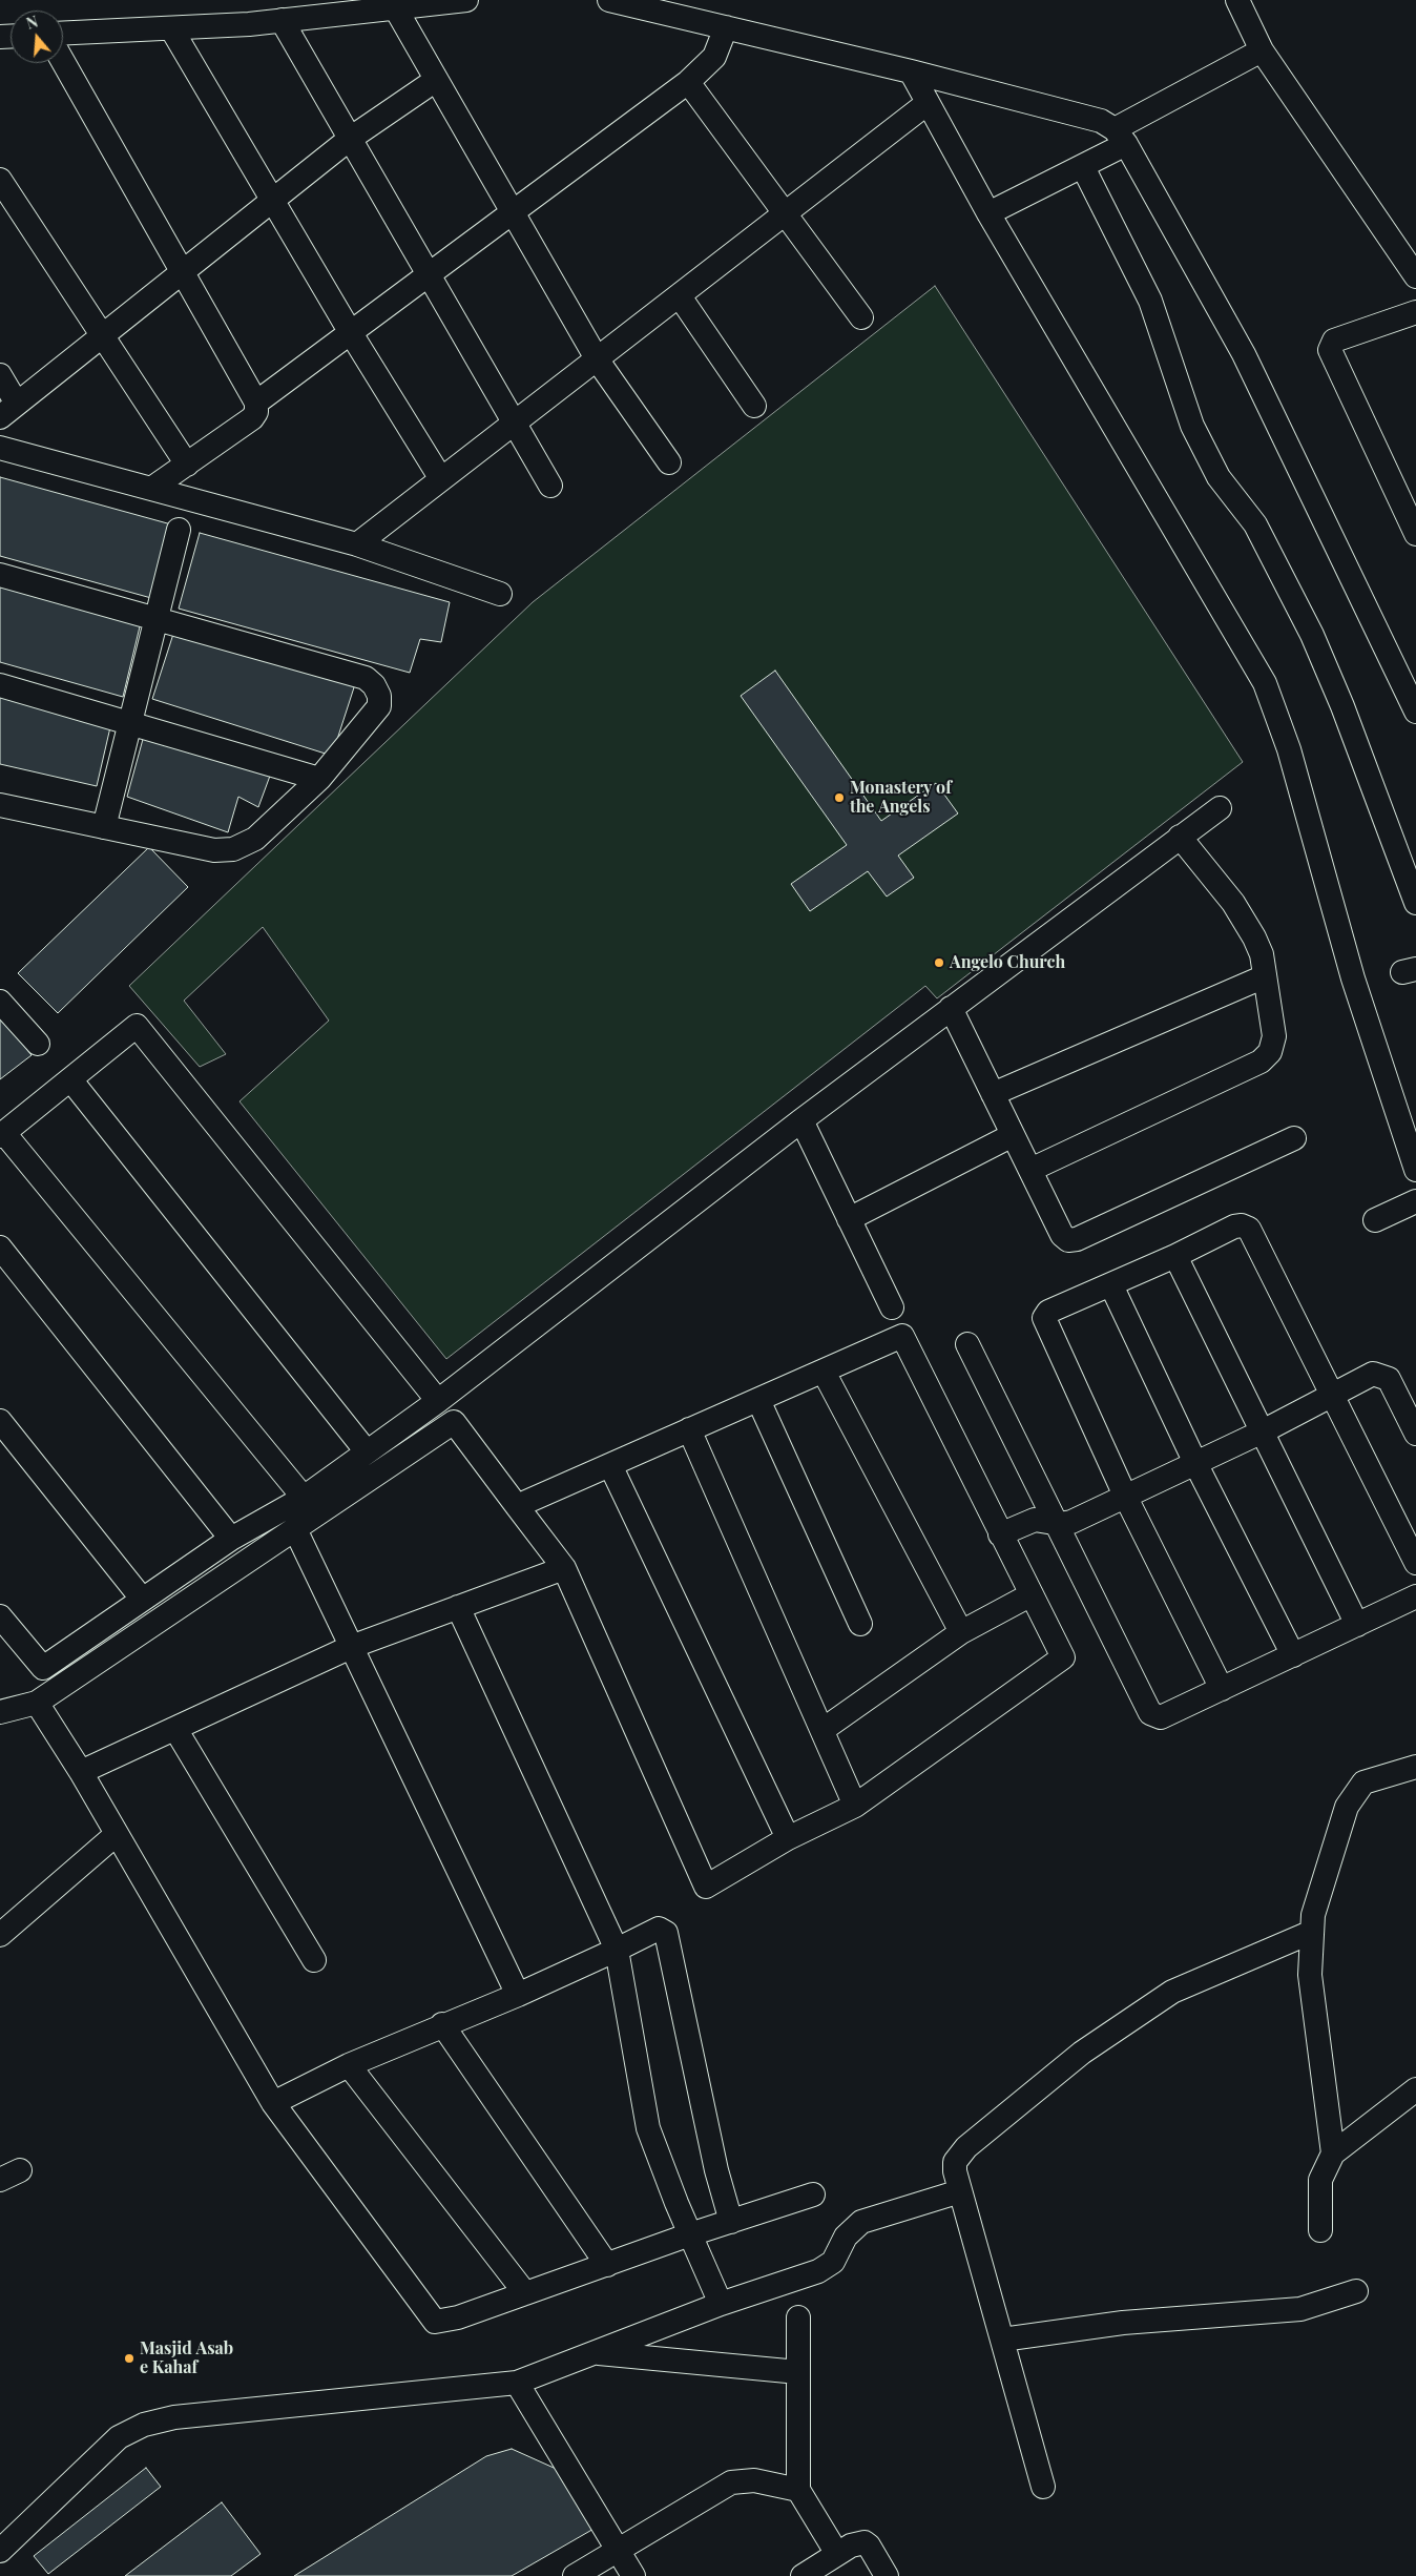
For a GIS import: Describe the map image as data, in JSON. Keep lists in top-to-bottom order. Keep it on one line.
{"places":["Monastery of the Angels","Angelo Church","Masjid Asab e Kahaf"],"north":"top"}
